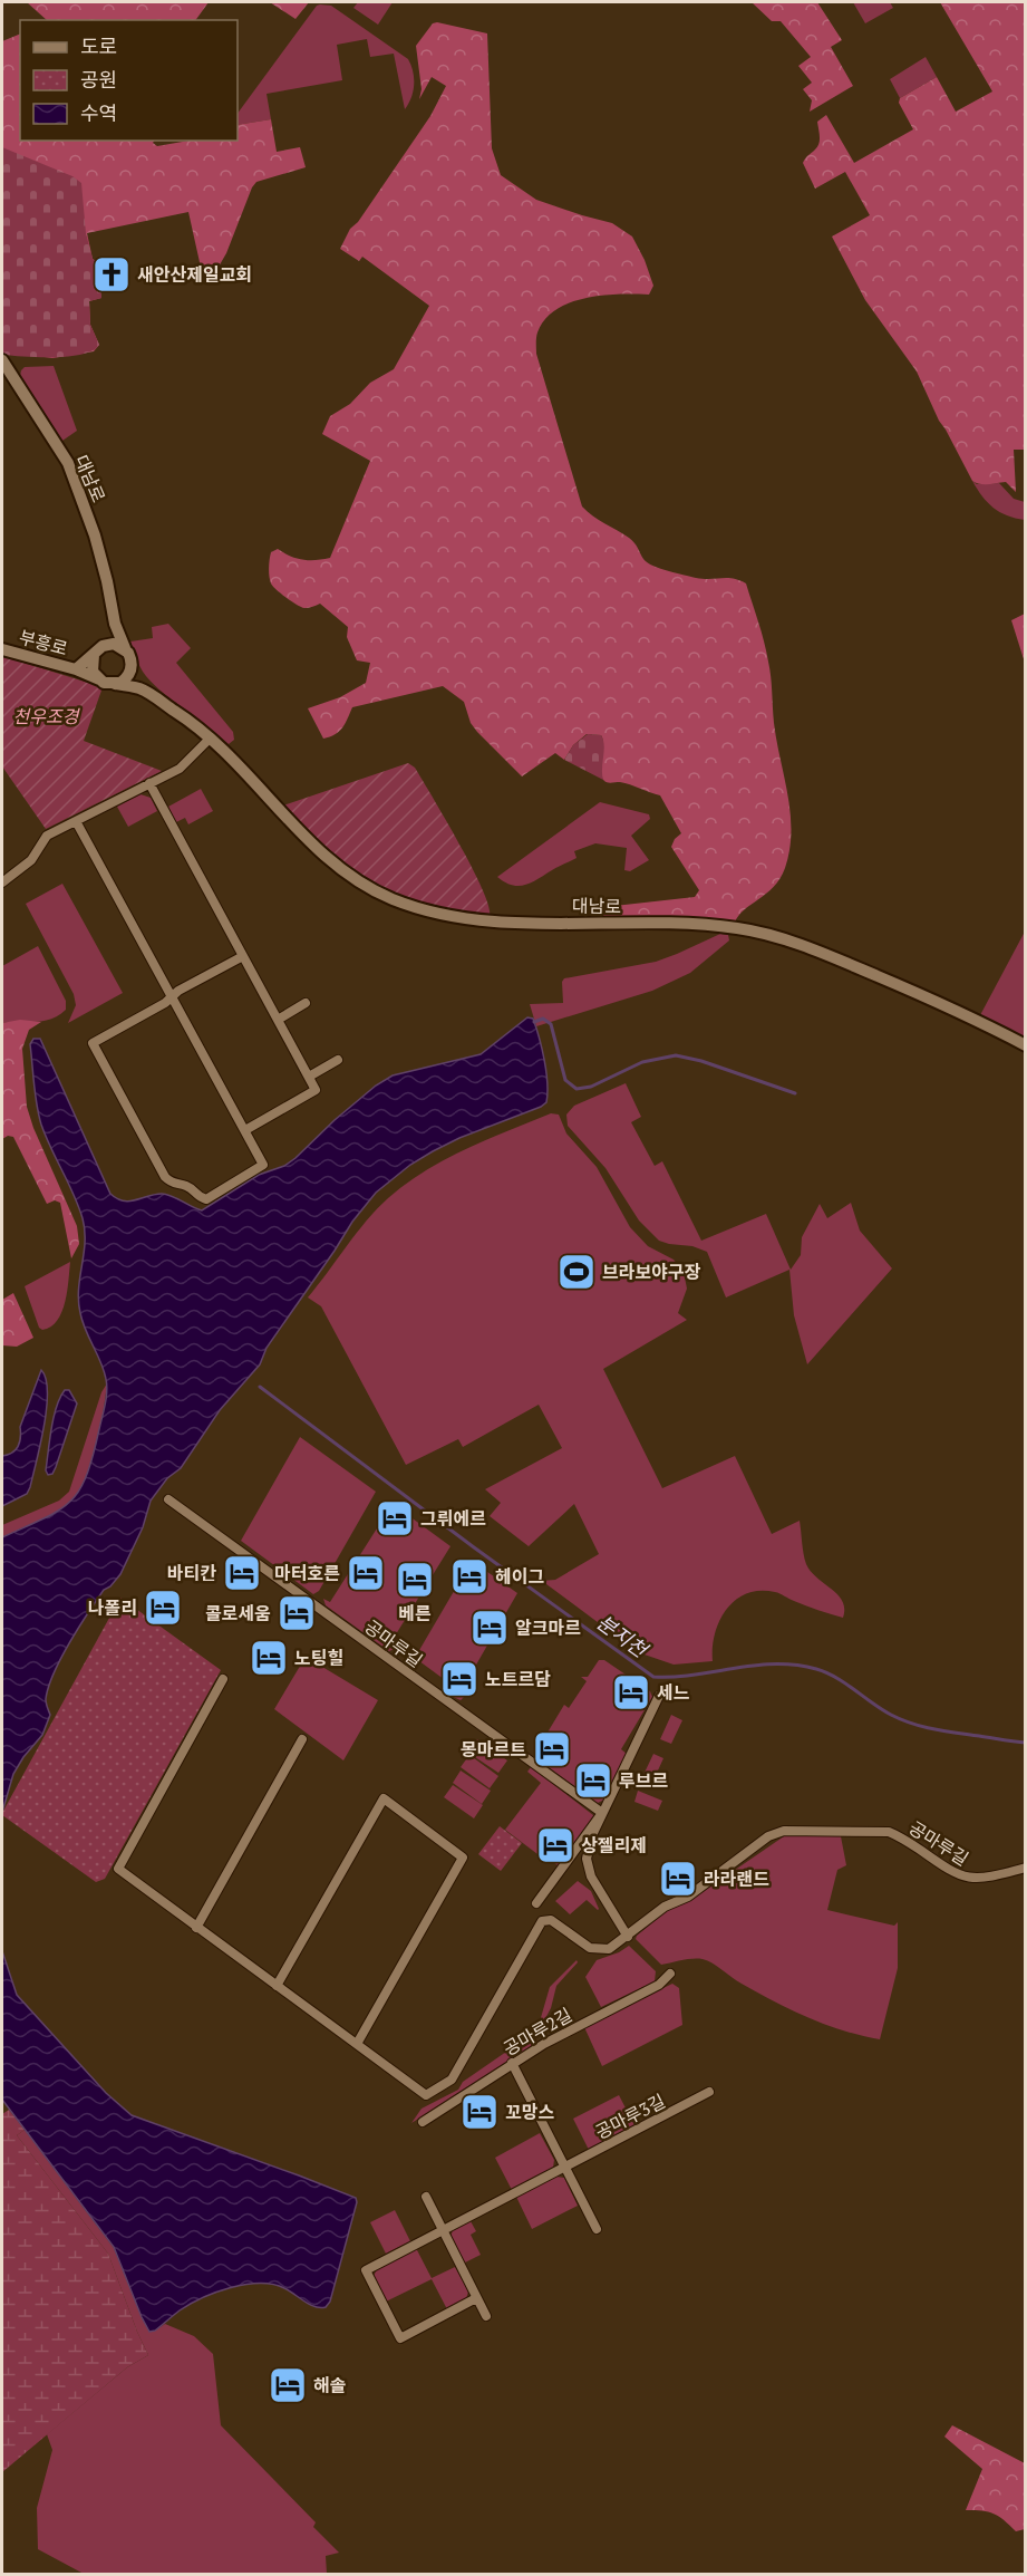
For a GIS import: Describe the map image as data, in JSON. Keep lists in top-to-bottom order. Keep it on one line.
{"streets":{"street":["대남로","부흥로","공마루길","공마루2길","공마루3길"]},"crossings":[["대남로","부흥로"]],"water":["분지천"],"parks":["천우조경"],"places":{"church":["새안산제일교회"],"sports":["브라보야구장"],"hotel":["그뤼에르","바티칸","마터호른","헤이그","베른","나폴리","콜로세움","알크마르","노팅힐","노트르담","세느","몽마르트","루브르","상젤리제","라라랜드","꼬망스","해솔"]},"legend":["도로","공원","수역"]}
